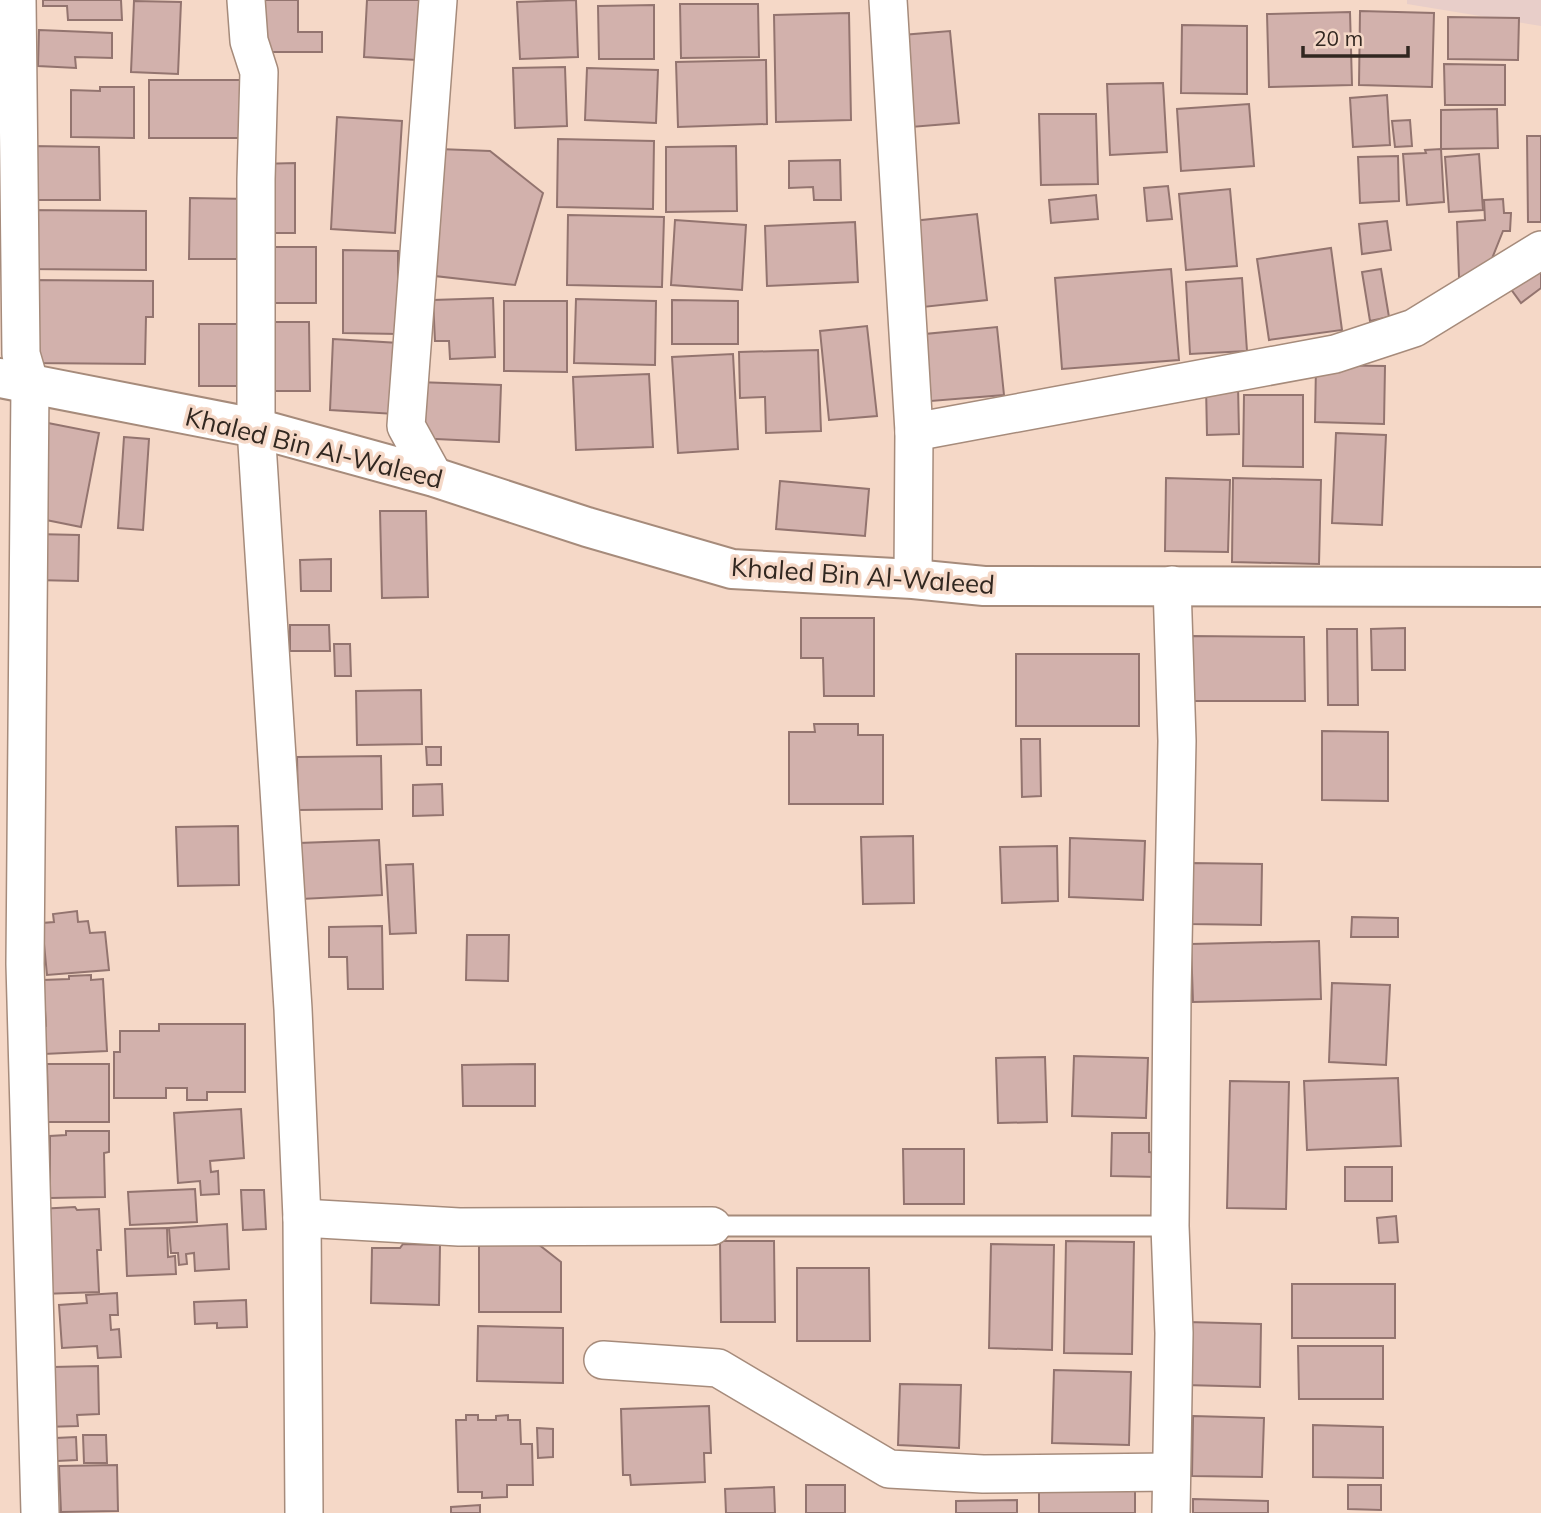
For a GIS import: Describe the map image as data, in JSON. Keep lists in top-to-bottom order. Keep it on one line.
{"streets":{"street":["Khaled Bin Al-Waleed"]},"scale_bar":"20 m"}
